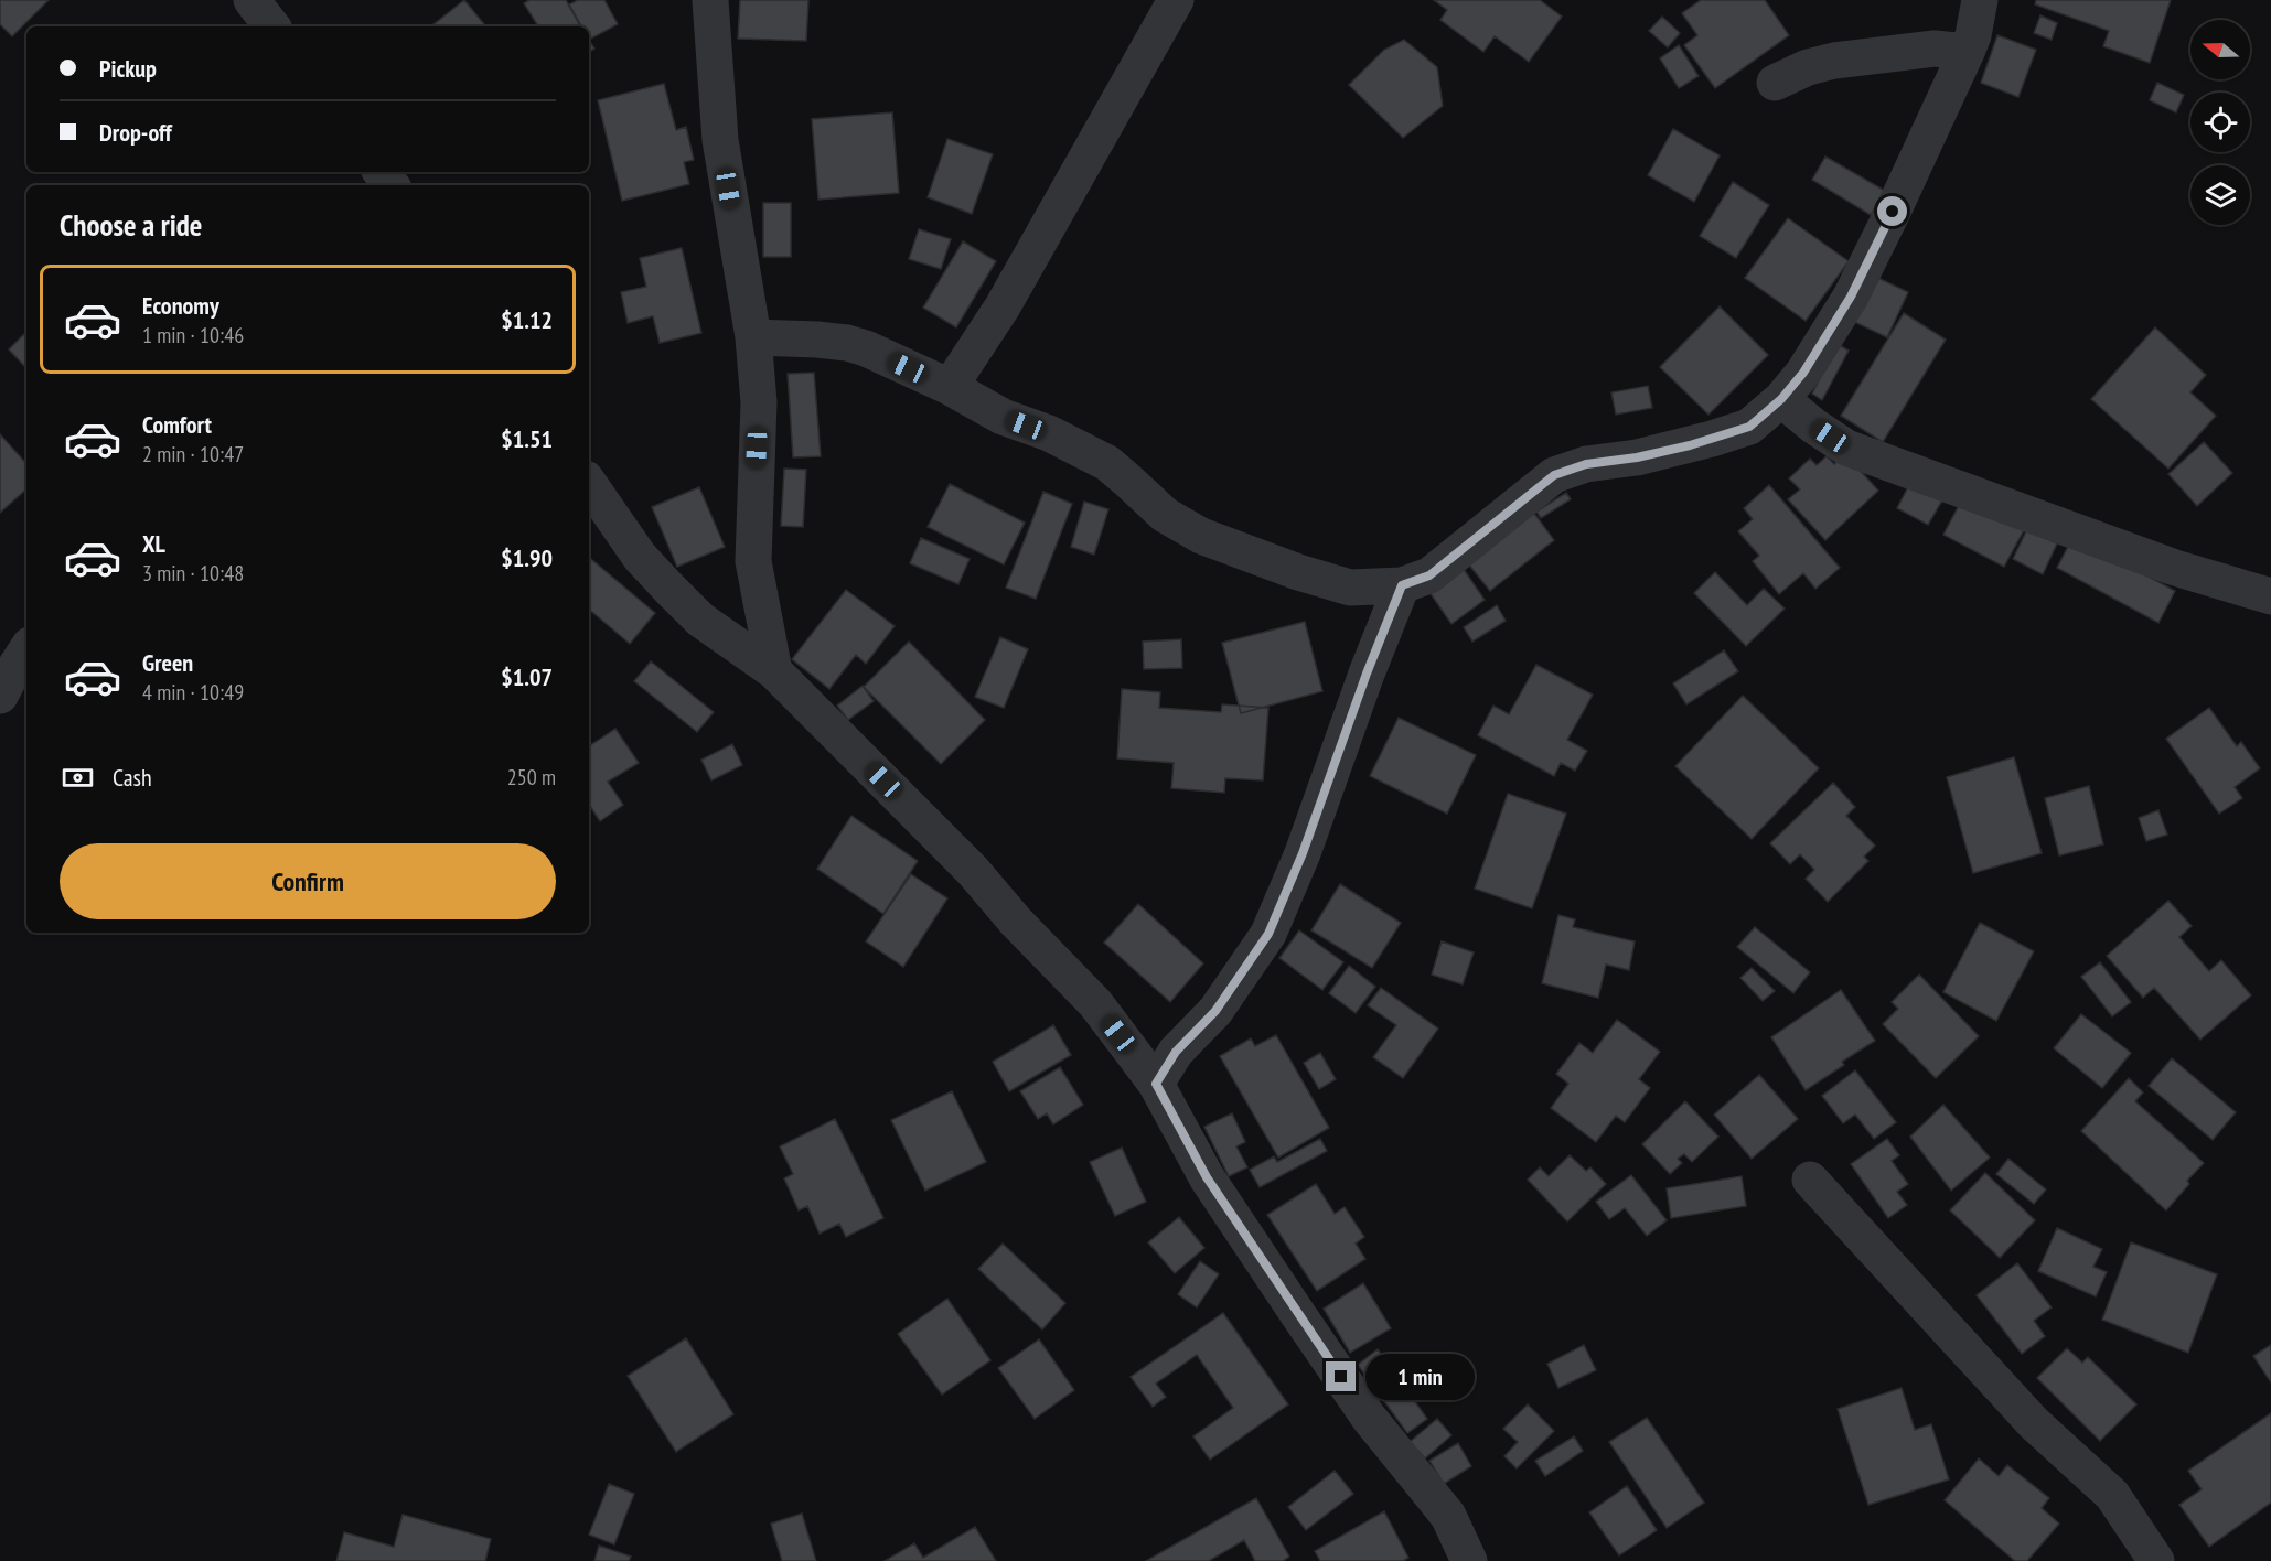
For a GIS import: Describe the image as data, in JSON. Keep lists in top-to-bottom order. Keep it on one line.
{"north":"left","page":{"banner":["Pickup","Drop-off"],"heading":"Choose a ride","list":[{"name":"Economy","note":"1 min · 10:46","value":"$1.12"},{"name":"Comfort","note":"2 min · 10:47","value":"$1.51"},{"name":"XL","note":"3 min · 10:48","value":"$1.90"},{"name":"Green","note":"4 min · 10:49","value":"$1.07"}],"pay":["Cash","250 m"],"buttons":"Confirm","bubble":"1 min"}}
